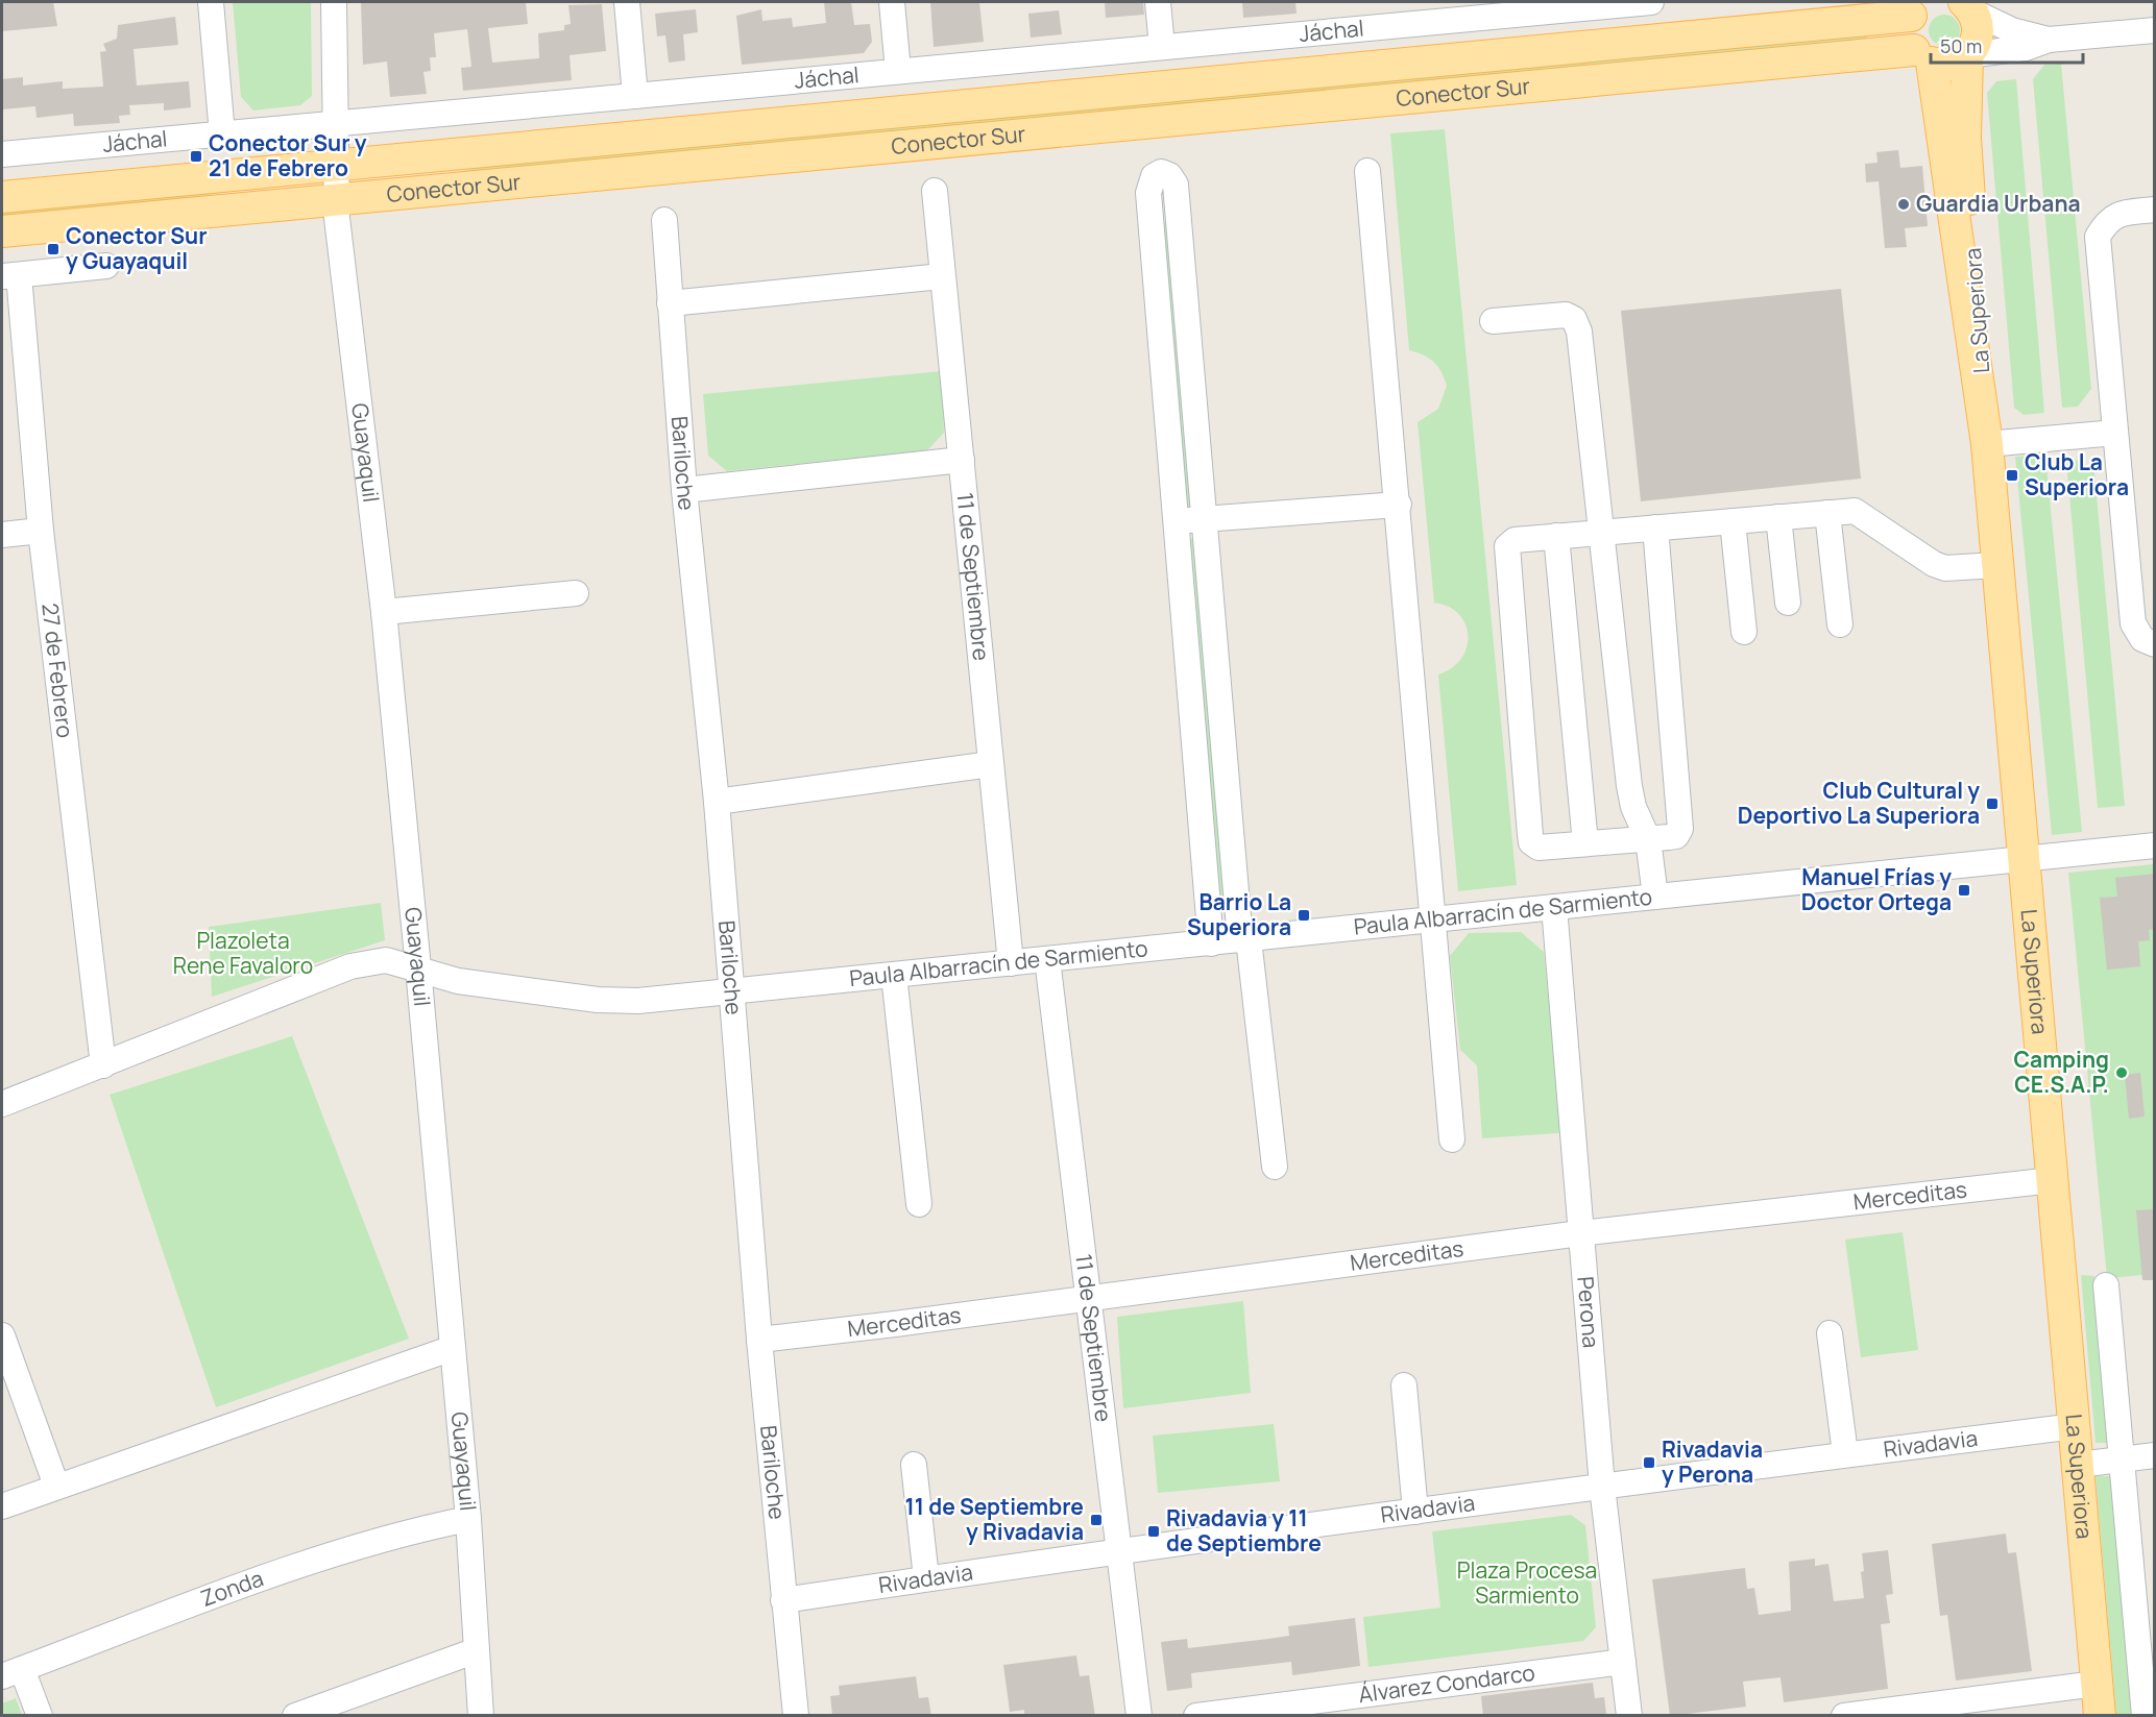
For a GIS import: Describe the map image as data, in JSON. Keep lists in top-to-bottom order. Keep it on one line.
{"streets":{"main road":["Conector Sur","La Superiora"],"street":["Jáchal","Guayaquil","Bariloche","11 de Septiembre","27 de Febrero","Paula Albarracín de Sarmiento","Merceditas","Perona","Rivadavia","Zonda","Álvarez Condarco"]},"crossings":[["Jáchal","Guayaquil"],["Conector Sur","La Superiora"],["Conector Sur","Guayaquil"],["La Superiora","Paula Albarracín de Sarmiento"],["La Superiora","Merceditas"],["La Superiora","Rivadavia"],["Guayaquil","Paula Albarracín de Sarmiento"],["Guayaquil","Zonda"],["Bariloche","Paula Albarracín de Sarmiento"],["Bariloche","Merceditas"],["Bariloche","Rivadavia"],["11 de Septiembre","Paula Albarracín de Sarmiento"],["11 de Septiembre","Merceditas"],["11 de Septiembre","Rivadavia"],["27 de Febrero","Paula Albarracín de Sarmiento"],["Paula Albarracín de Sarmiento","Perona"],["Merceditas","Perona"],["Perona","Rivadavia"],["Perona","Álvarez Condarco"]],"parks":["Plazoleta Rene Favaloro","Plaza Procesa Sarmiento"],"places":{"transit":["Conector Sur y 21 de Febrero","Conector Sur y Guayaquil","Club La Superiora","Club Cultural y Deportivo La Superiora","Manuel Frías y Doctor Ortega","Barrio La Superiora","Rivadavia y Perona","11 de Septiembre y Rivadavia","Rivadavia y 11 de Septiembre"],"other":["Guardia Urbana","Camping CE.S.A.P."]},"scale_bar":"50 m"}
